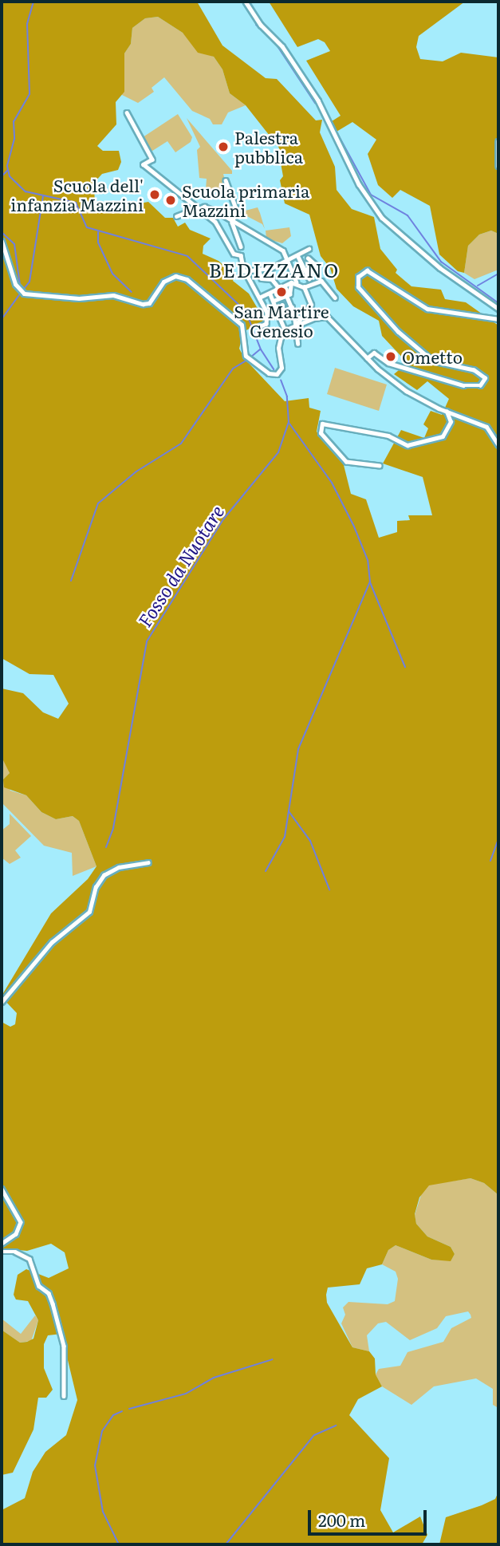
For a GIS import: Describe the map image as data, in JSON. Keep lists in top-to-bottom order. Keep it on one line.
{"districts":["BEDIZZANO"],"water":["Fosso da Nuotare"],"places":["Palestra pubblica","Scuola dell' infanzia Mazzini","Scuola primaria Mazzini","San Martire Genesio","Ometto"],"scale_bar":"200 m"}
